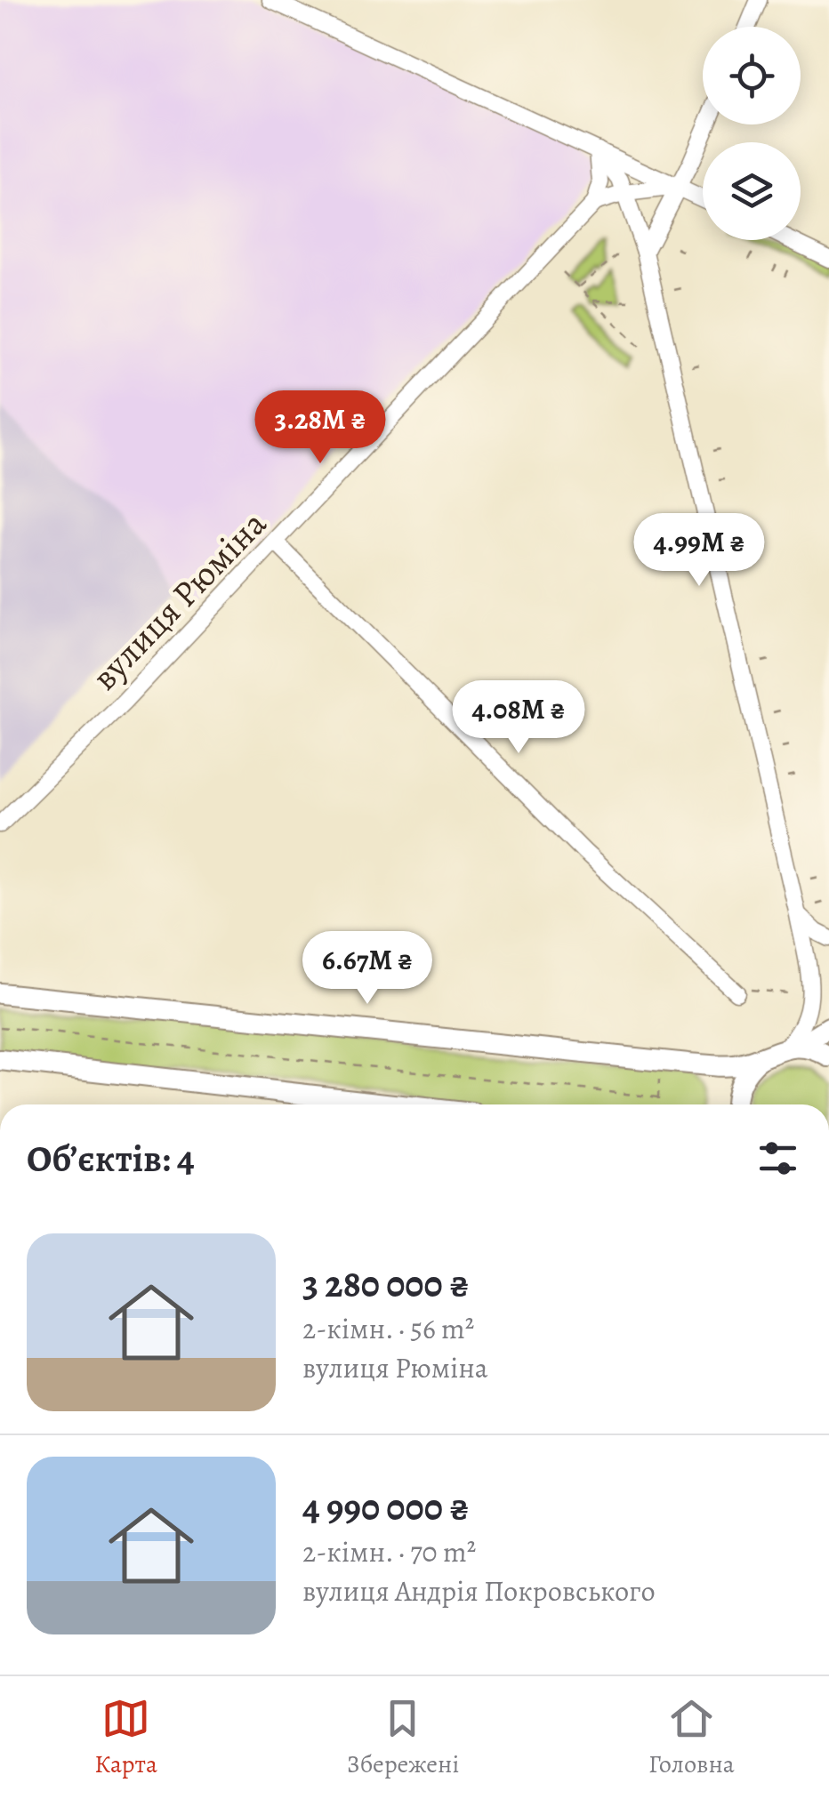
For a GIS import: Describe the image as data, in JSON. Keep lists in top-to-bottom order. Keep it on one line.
{"streets":{"street":["вулиця Рюміна"]},"page":{"price":["3.28M ₴","4.99M ₴","4.08M ₴","6.67M ₴"],"heading":"Об’єктів: 4","list":[{"name":"3 280 000 ₴","note":"2-кімн. · 56 m² · вулиця Рюміна"},{"name":"4 990 000 ₴","note":"2-кімн. · 70 m² · вулиця Андрія Покровського"}],"tabs":["Карта","Збережені","Головна"]}}
